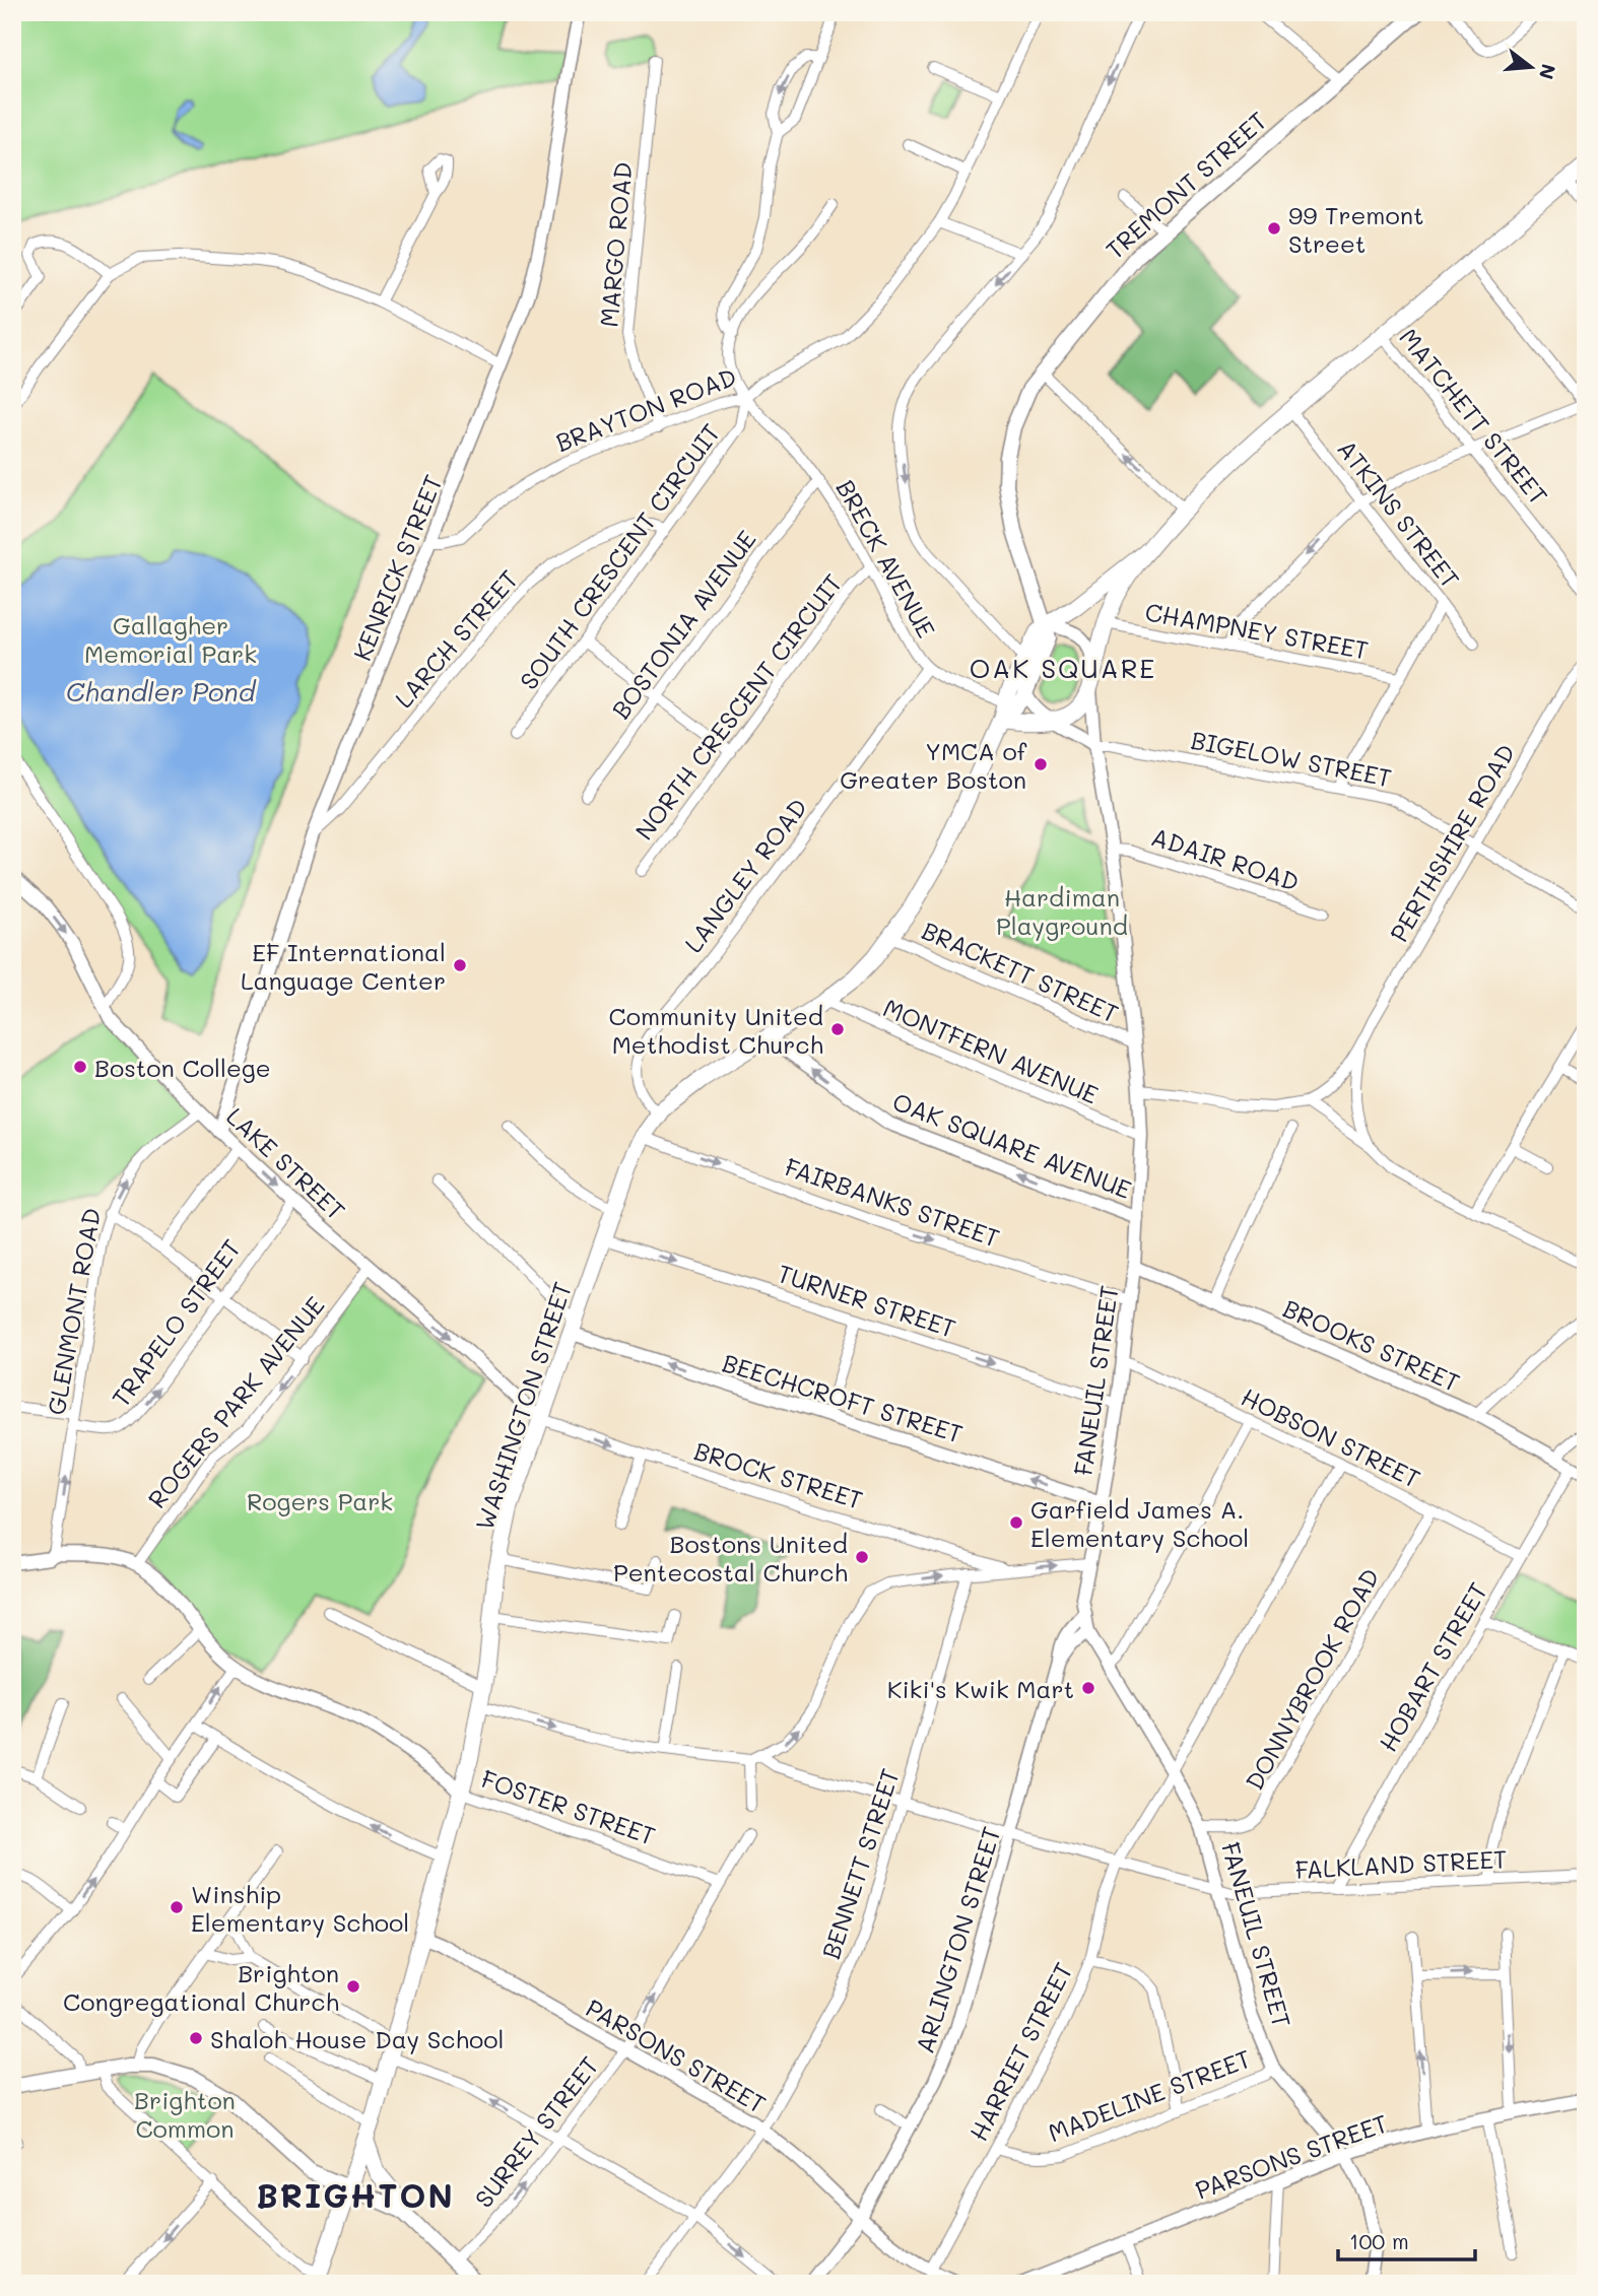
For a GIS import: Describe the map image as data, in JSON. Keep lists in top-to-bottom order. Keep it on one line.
{"streets":{"main road":["TREMONT STREET","FANEUIL STREET","WASHINGTON STREET"],"street":["MARGO ROAD","BRAYTON ROAD","MATCHETT STREET","ATKINS STREET","SOUTH CRESCENT CIRCUIT","BRECK AVENUE","KENRICK STREET","BOSTONIA AVENUE","CHAMPNEY STREET","LARCH STREET","NORTH CRESCENT CIRCUIT","BIGELOW STREET","PERTHSHIRE ROAD","ADAIR ROAD","LANGLEY ROAD","BRACKETT STREET","MONTFERN AVENUE","OAK SQUARE AVENUE","LAKE STREET","FAIRBANKS STREET","TURNER STREET","GLENMONT ROAD","TRAPELO STREET","BROOKS STREET","BEECHCROFT STREET","ROGERS PARK AVENUE","HOBSON STREET","BROCK STREET","HOBART STREET","DONNYBROOK ROAD","FOSTER STREET","BENNETT STREET","FALKLAND STREET","ARLINGTON STREET","HARRIET STREET","PARSONS STREET","MADELINE STREET","SURREY STREET"]},"crossings":[["TREMONT STREET","WASHINGTON STREET"],["MARGO ROAD","BRAYTON ROAD"],["BRAYTON ROAD","SOUTH CRESCENT CIRCUIT"],["BRAYTON ROAD","BRECK AVENUE"],["BRAYTON ROAD","KENRICK STREET"],["SOUTH CRESCENT CIRCUIT","BRECK AVENUE"],["SOUTH CRESCENT CIRCUIT","LARCH STREET"],["BRECK AVENUE","BOSTONIA AVENUE"],["BRECK AVENUE","NORTH CRESCENT CIRCUIT"],["BRECK AVENUE","LANGLEY ROAD"],["BRECK AVENUE","WASHINGTON STREET"],["KENRICK STREET","LARCH STREET"],["KENRICK STREET","LAKE STREET"],["CHAMPNEY STREET","FANEUIL STREET"],["BIGELOW STREET","PERTHSHIRE ROAD"],["BIGELOW STREET","FANEUIL STREET"],["ADAIR ROAD","FANEUIL STREET"],["LANGLEY ROAD","WASHINGTON STREET"],["BRACKETT STREET","FANEUIL STREET"],["BRACKETT STREET","WASHINGTON STREET"],["MONTFERN AVENUE","FANEUIL STREET"],["MONTFERN AVENUE","WASHINGTON STREET"],["OAK SQUARE AVENUE","FANEUIL STREET"],["OAK SQUARE AVENUE","WASHINGTON STREET"],["LAKE STREET","GLENMONT ROAD"],["LAKE STREET","TRAPELO STREET"],["LAKE STREET","ROGERS PARK AVENUE"],["LAKE STREET","WASHINGTON STREET"],["LAKE STREET","BROCK STREET"],["FAIRBANKS STREET","FANEUIL STREET"],["FAIRBANKS STREET","WASHINGTON STREET"],["TURNER STREET","FANEUIL STREET"],["TURNER STREET","WASHINGTON STREET"],["GLENMONT ROAD","TRAPELO STREET"],["GLENMONT ROAD","FOSTER STREET"],["BROOKS STREET","FANEUIL STREET"],["BROOKS STREET","HOBART STREET"],["FANEUIL STREET","BEECHCROFT STREET"],["FANEUIL STREET","WASHINGTON STREET"],["FANEUIL STREET","HOBSON STREET"],["FANEUIL STREET","DONNYBROOK ROAD"],["FANEUIL STREET","FALKLAND STREET"],["FANEUIL STREET","ARLINGTON STREET"],["FANEUIL STREET","HARRIET STREET"],["FANEUIL STREET","PARSONS STREET"],["FANEUIL STREET","MADELINE STREET"],["BEECHCROFT STREET","WASHINGTON STREET"],["ROGERS PARK AVENUE","FOSTER STREET"],["WASHINGTON STREET","BROCK STREET"],["WASHINGTON STREET","FOSTER STREET"],["WASHINGTON STREET","FALKLAND STREET"],["WASHINGTON STREET","PARSONS STREET"],["HOBSON STREET","HOBART STREET"],["HOBSON STREET","DONNYBROOK ROAD"],["HOBSON STREET","HARRIET STREET"],["HOBART STREET","FALKLAND STREET"],["FOSTER STREET","SURREY STREET"],["BENNETT STREET","FALKLAND STREET"],["BENNETT STREET","PARSONS STREET"],["FALKLAND STREET","ARLINGTON STREET"],["FALKLAND STREET","HARRIET STREET"],["ARLINGTON STREET","PARSONS STREET"],["HARRIET STREET","PARSONS STREET"],["HARRIET STREET","MADELINE STREET"],["PARSONS STREET","SURREY STREET"]],"one_way":["OAK SQUARE AVENUE","FAIRBANKS STREET","TURNER STREET","TRAPELO STREET","BEECHCROFT STREET","ROGERS PARK AVENUE","SURREY STREET"],"districts":["OAK SQUARE","BRIGHTON"],"water":["Chandler Pond"],"parks":["Gallagher Memorial Park","Hardiman Playground","Rogers Park","Brighton Common"],"places":["99 Tremont Street","YMCA of Greater Boston","EF International Language Center","Community United Methodist Church","Boston College","Garfield James A. Elementary School","Bostons United Pentecostal Church","Kiki's Kwik Mart","Winship Elementary School","Brighton Congregational Church","Shaloh House Day School"],"scale_bar":"100 m","north":"right"}
